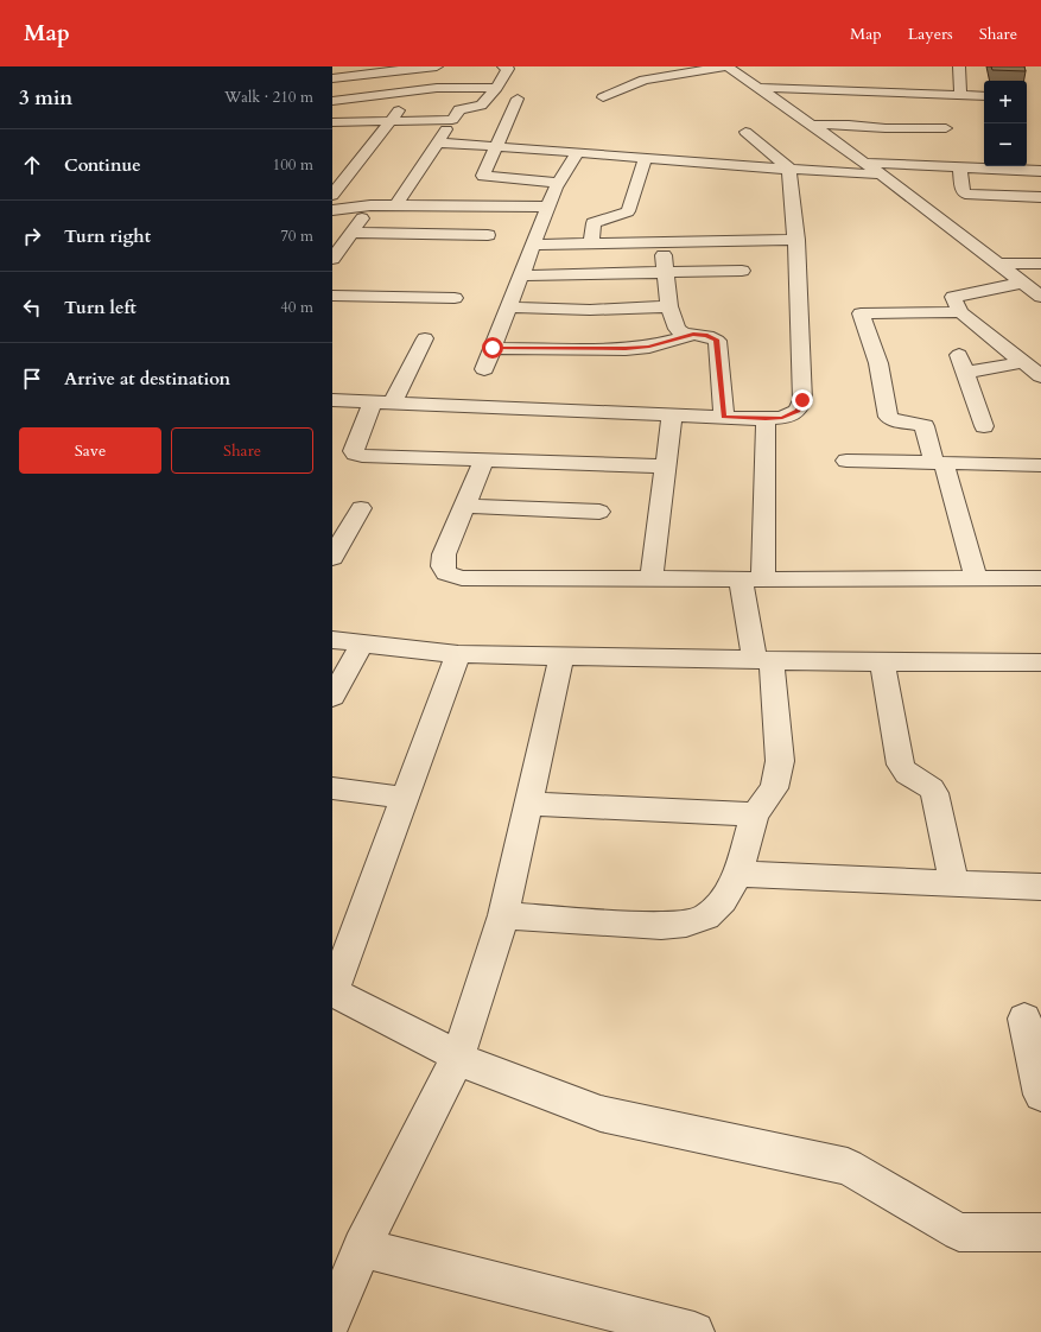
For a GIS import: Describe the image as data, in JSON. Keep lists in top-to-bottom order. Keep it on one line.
{"page":{"header":"Map","nav":["Map","Layers","Share"],"heading":["3 min","Walk · 210 m"],"map_buttons":["+","−"],"list":[["Continue","100 m"],["Turn right","70 m"],["Turn left","40 m"],"Arrive at destination"],"buttons":["Save","Share"]}}
